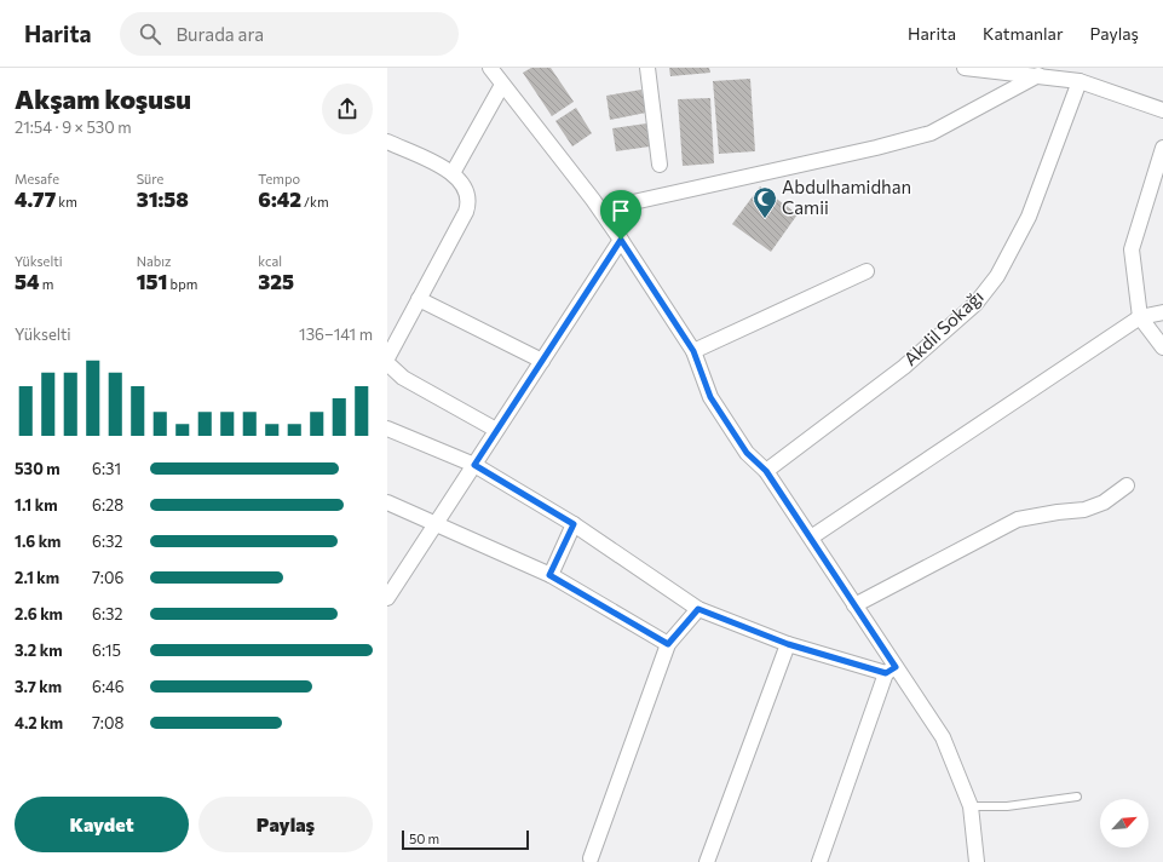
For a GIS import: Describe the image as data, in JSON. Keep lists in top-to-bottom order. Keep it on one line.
{"streets":{"street":["Akdil Sokağı"]},"places":{"mosque":["Abdulhamidhan Camii"]},"scale_bar":"50 m","north":"top right","page":{"header":"Harita","search":"Burada ara","nav":["Harita","Katmanlar","Paylaş"],"heading":["Akşam koşusu","21:54 · 9 × 530 m"],"stats":[["Mesafe","4.77 km"],["Süre","31:58"],["Tempo","6:42 /km"],["Yükselti","54 m"],["Nabız","151 bpm"],["kcal","325"]],"chart":["Yükselti","136–141 m"],"list":[{"name":"530 m","note":"6:31"},{"name":"1.1 km","note":"6:28"},{"name":"1.6 km","note":"6:32"},{"name":"2.1 km","note":"7:06"},{"name":"2.6 km","note":"6:32"},{"name":"3.2 km","note":"6:15"},{"name":"3.7 km","note":"6:46"},{"name":"4.2 km","note":"7:08"}],"buttons":["Kaydet","Paylaş"],"scale":"50 m"}}
